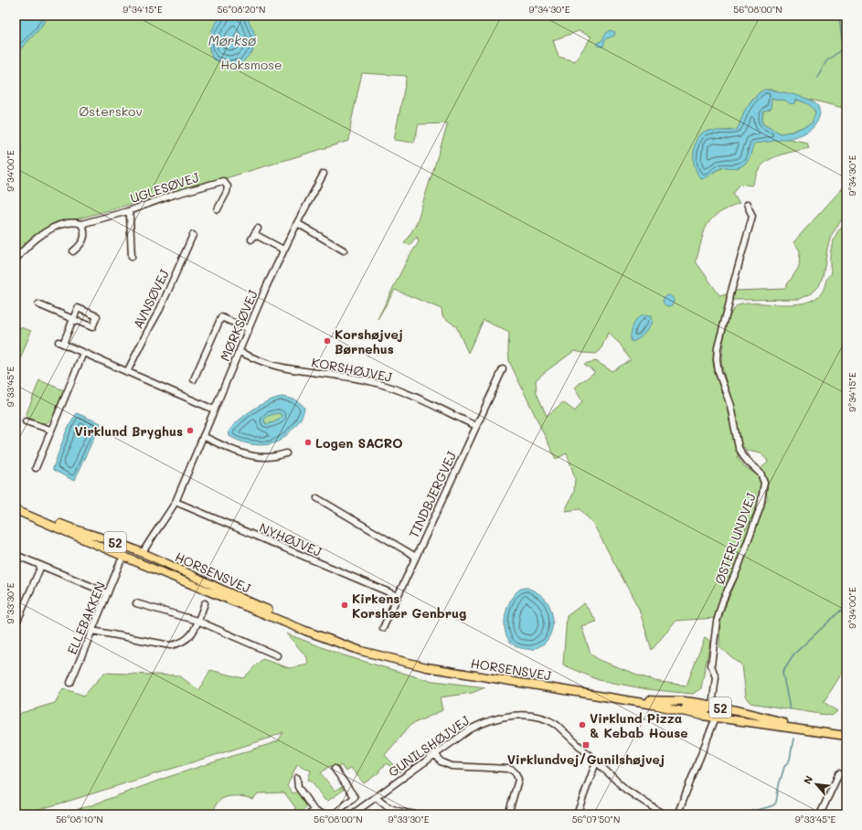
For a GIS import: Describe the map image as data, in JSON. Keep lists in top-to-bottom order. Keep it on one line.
{"streets":{"main road":["52","HORSENSVEJ"],"street":["UGLESØVEJ","AVNSØVEJ","MØRKSØVEJ","KORSHØJVEJ","TINDBJERGVEJ","ØSTERLUNDVEJ","NYHØJVEJ","ELLEBAKKEN","GUNILSHØJVEJ"]},"crossings":[["MØRKSØVEJ","KORSHØJVEJ"],["MØRKSØVEJ","NYHØJVEJ"],["MØRKSØVEJ","52"],["MØRKSØVEJ","HORSENSVEJ"],["KORSHØJVEJ","TINDBJERGVEJ"],["TINDBJERGVEJ","NYHØJVEJ"],["ØSTERLUNDVEJ","HORSENSVEJ"],["52","HORSENSVEJ"],["52","ELLEBAKKEN"]],"water":["Mørksø"],"parks":["Hoksmose","Østerskov"],"places":{"other":["Korshøjvej Børnehus","Virklund Bryghus","Logen SACRO","Kirkens Korshær Genbrug","Virklund Pizza & Kebab House"],"transit":["Virklundvej/Gunilshøjvej"]},"north":"top left","coordinates":["9°34'15\"E","56°08'20\"N","9°34'30\"E","56°08'00\"N","9°34'00\"E","9°33'45\"E","9°33'30\"E","56°08'10\"N","56°07'50\"N"]}
